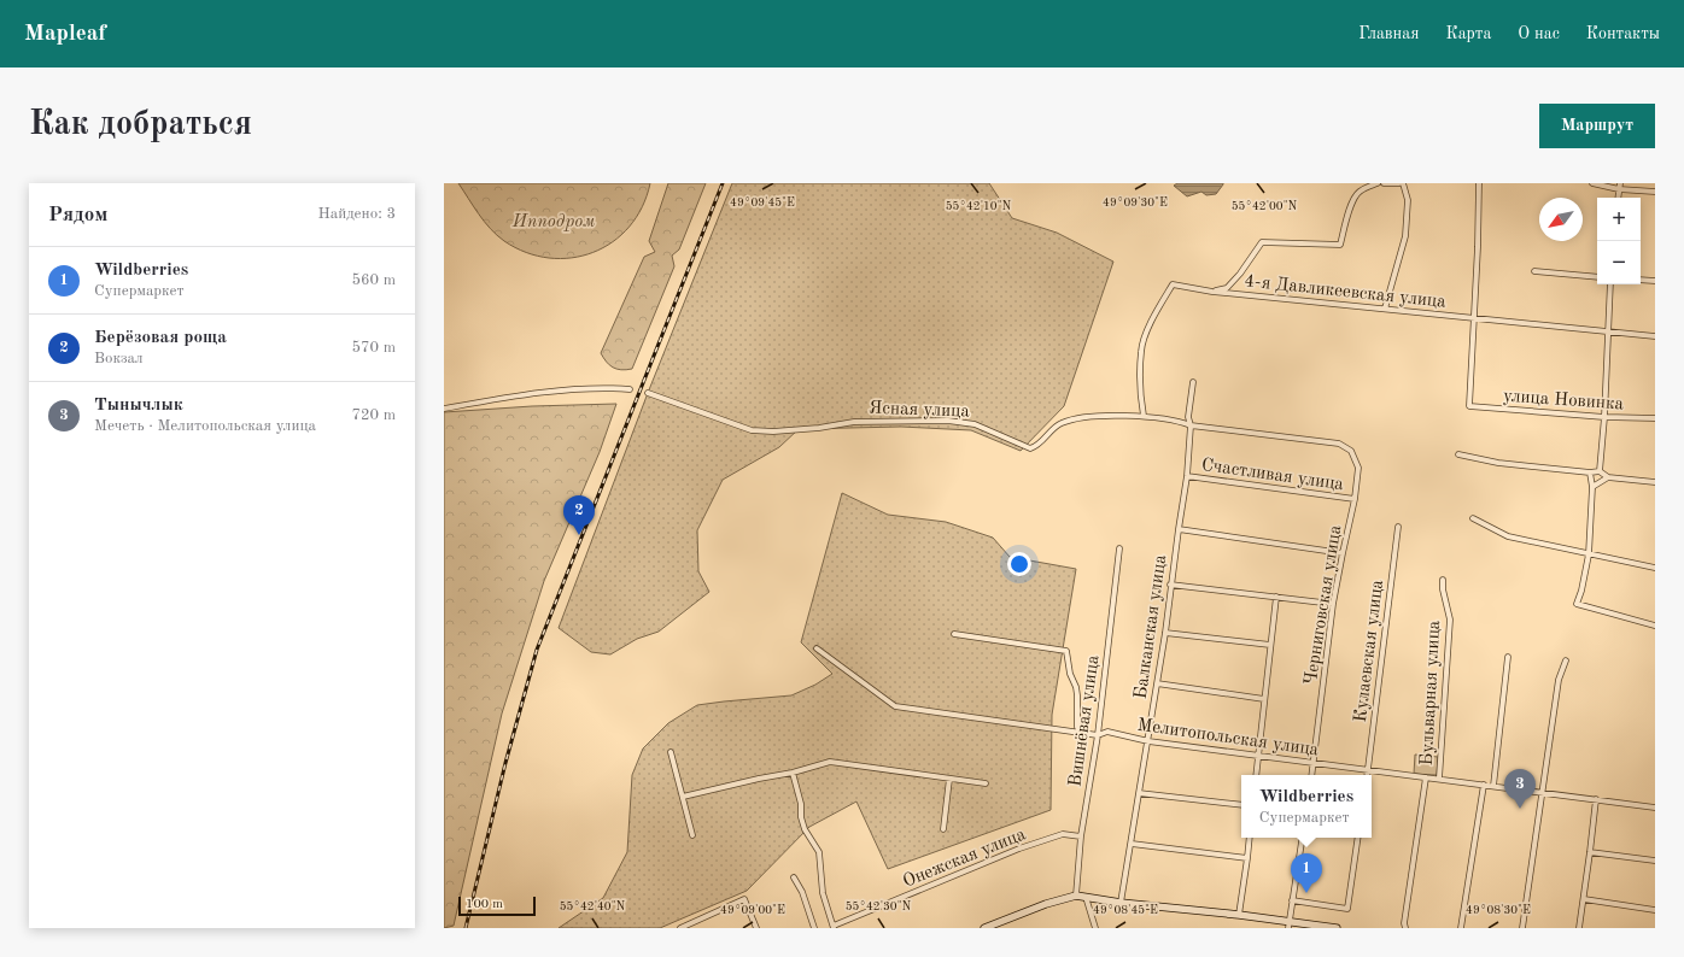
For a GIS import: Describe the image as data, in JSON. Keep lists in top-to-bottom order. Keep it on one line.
{"streets":{"street":["4-я Давликеевская улица","улица Новинка","Ясная улица","Счастливая улица","Черниговская улица","Балканская улица","Кулаевская улица","Бульварная улица","Вишнёвая улица","Мелитопольская улица","Онежская улица"]},"crossings":[["4-я Давликеевская улица","улица Новинка"],["4-я Давликеевская улица","Ясная улица"],["Ясная улица","Черниговская улица"],["Ясная улица","Балканская улица"],["Счастливая улица","Черниговская улица"],["Счастливая улица","Балканская улица"],["Черниговская улица","Мелитопольская улица"],["Балканская улица","Мелитопольская улица"],["Кулаевская улица","Мелитопольская улица"],["Бульварная улица","Мелитопольская улица"],["Вишнёвая улица","Мелитопольская улица"],["Вишнёвая улица","Онежская улица"]],"parks":["Ипподром"],"scale_bar":"100 m","north":"bottom left","page":{"header":"Mapleaf","nav":["Главная","Карта","О нас","Контакты"],"buttons":"Маршрут","title":"Как добраться","heading":["Рядом","Найдено: 3"],"map_buttons":["+","−"],"list":[{"mark":"1","name":"Wildberries","note":"Супермаркет","value":"560 m"},{"mark":"2","name":"Берёзовая роща","note":"Вокзал","value":"570 m"},{"mark":"3","name":"Тынычлык","note":"Мечеть · Мелитопольская улица","value":"720 m"}],"pins":["2","3","1"],"popup":["Wildberries","Супермаркет"],"scale":"100 m"},"coordinates":["49°09'45\"E","49°09'30\"E","55°42'10\"N","55°42'00\"N","55°42'40\"N","55°42'30\"N","49°09'00\"E","49°08'45\"E","49°08'30\"E"]}
